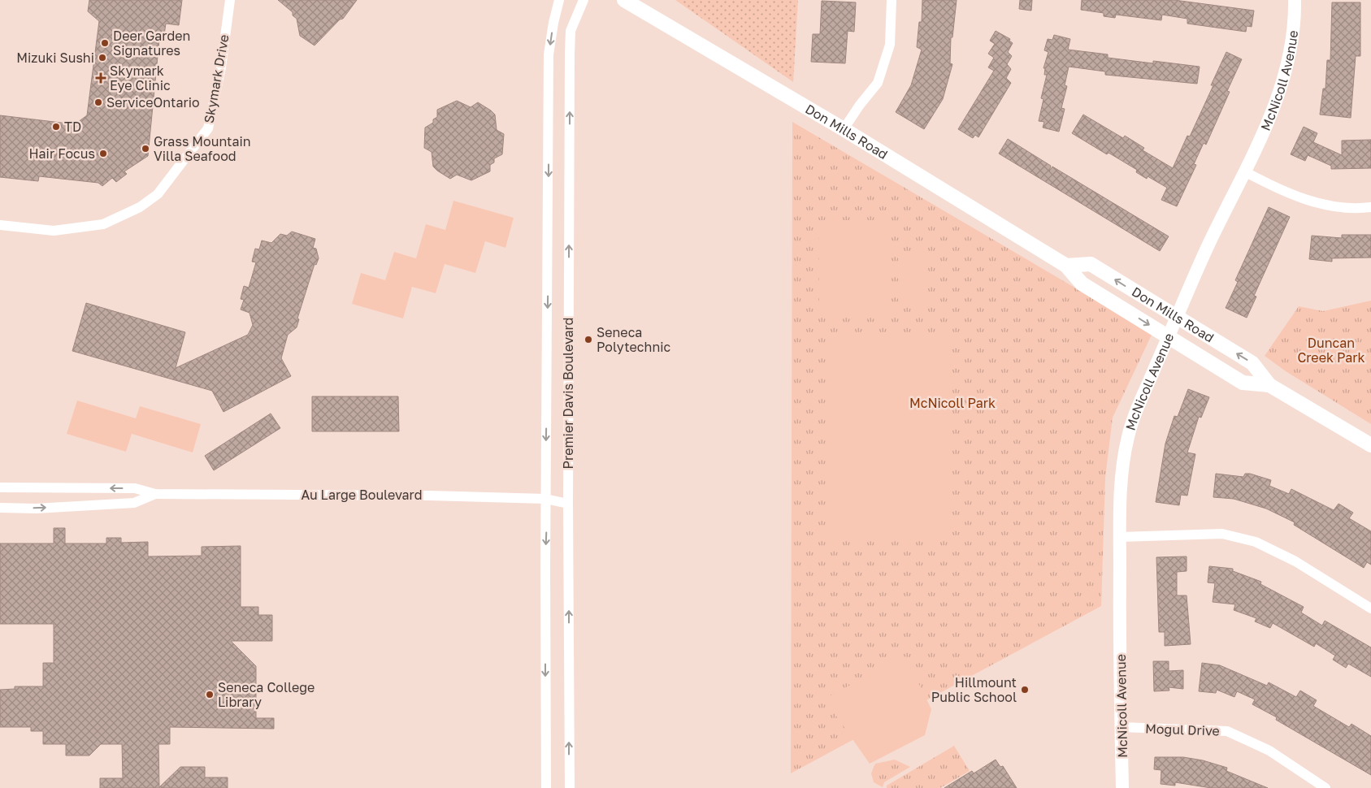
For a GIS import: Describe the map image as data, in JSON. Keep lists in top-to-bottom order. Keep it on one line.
{"streets":{"main road":["Don Mills Road"],"street":["Skymark Drive","McNicoll Avenue","Premier Davis Boulevard","Au Large Boulevard","Mogul Drive"]},"crossings":[["McNicoll Avenue","Don Mills Road"],["McNicoll Avenue","Mogul Drive"],["Premier Davis Boulevard","Au Large Boulevard"]],"parks":["Duncan Creek Park","McNicoll Park"],"places":{"other":["Deer Garden Signatures","Mizuki Sushi","ServiceOntario","TD","Grass Mountain Villa Seafood","Hair Focus","Seneca Polytechnic","Hillmount Public School","Seneca College Library"],"health":["Skymark Eye Clinic"]}}
